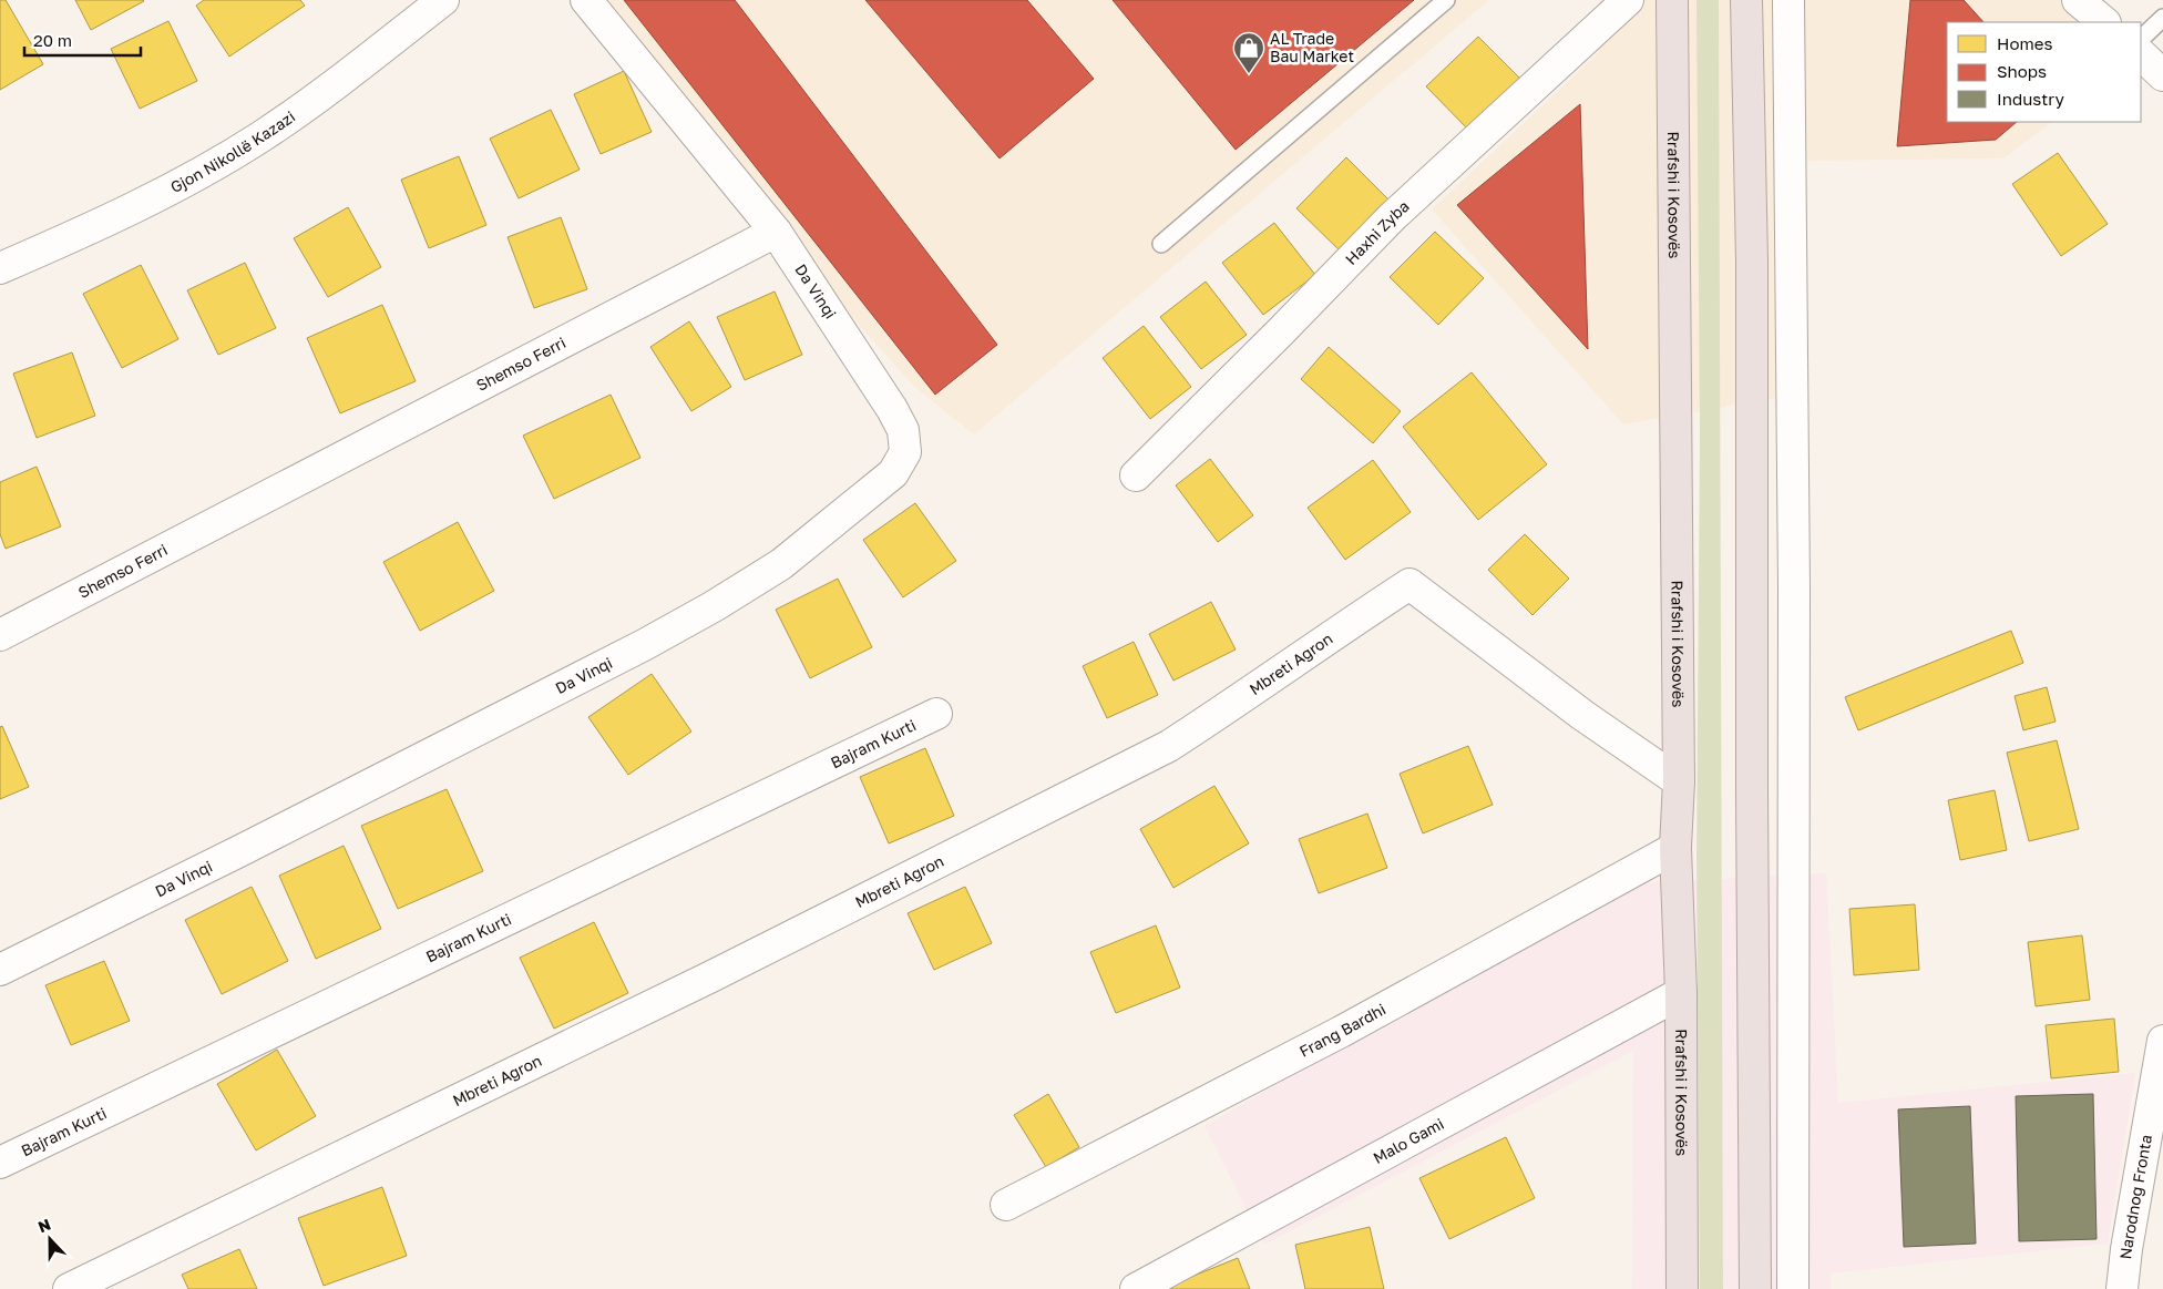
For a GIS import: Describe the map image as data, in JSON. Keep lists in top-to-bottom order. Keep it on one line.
{"streets":{"highway":["Rrafshi i Kosovës"],"street":["Gjon Nikollë Kazazi","Haxhi Zyba","Da Vinqi","Shemso Ferri","Mbreti Agron","Bajram Kurti","Frang Bardhi","Malo Gami","Narodnog Fronta"]},"crossings":[["Rrafshi i Kosovës","Mbreti Agron"],["Rrafshi i Kosovës","Frang Bardhi"],["Rrafshi i Kosovës","Malo Gami"],["Da Vinqi","Shemso Ferri"]],"places":{"shop":["AL Trade Bau Market"]},"legend":["Homes","Shops","Industry"],"scale_bar":"20 m","north":"top"}
